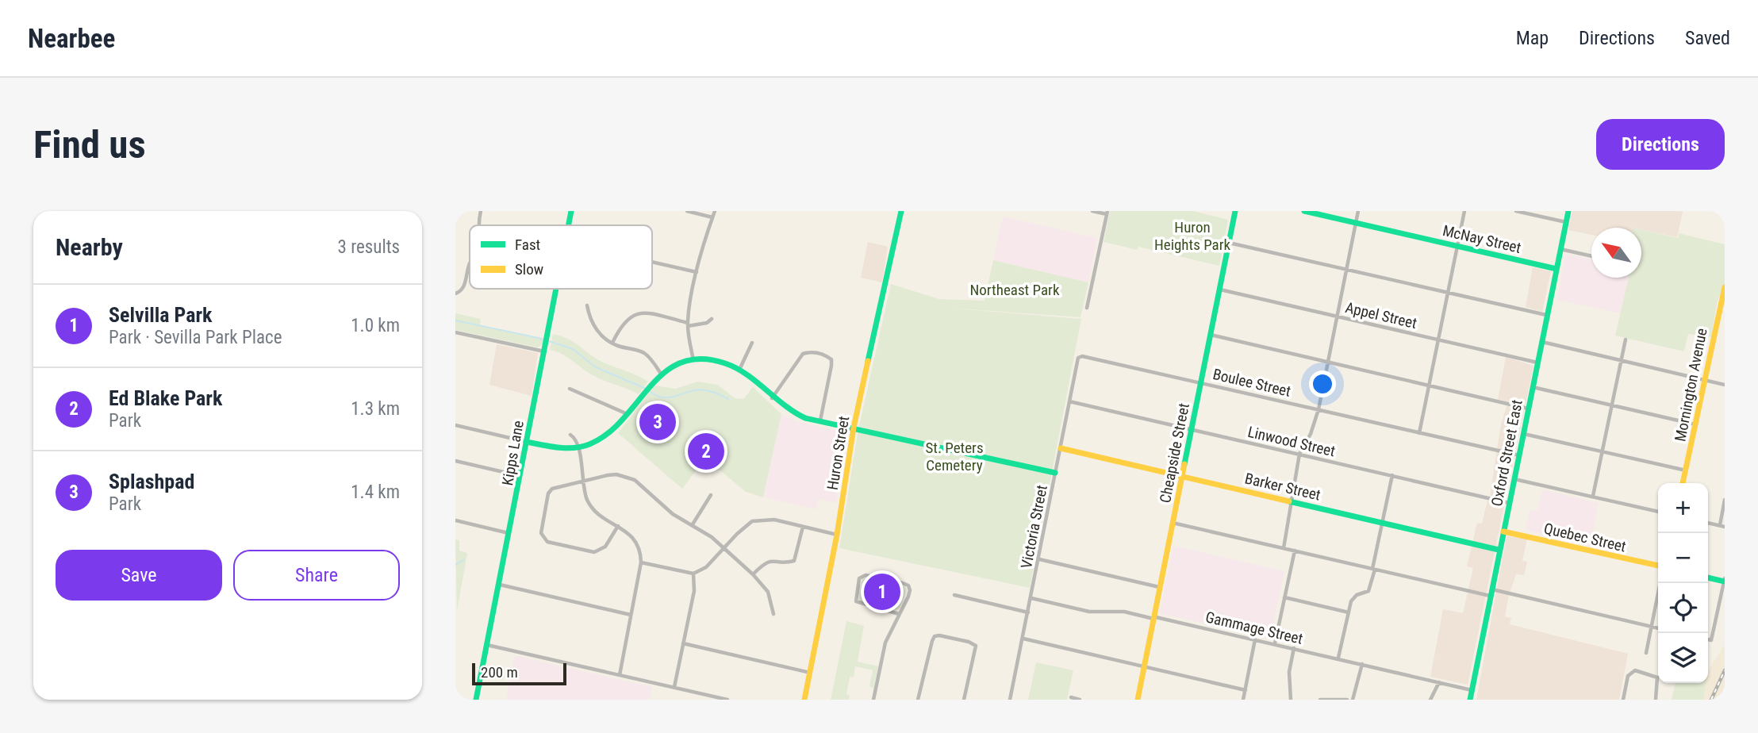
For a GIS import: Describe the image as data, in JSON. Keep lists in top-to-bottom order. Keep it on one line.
{"streets":{"street":["McNay Street","Appel Street","Boulee Street","Mornington Avenue","Linwood Street","Kipps Lane","Huron Street","Cheapside Street","Oxford Street East","Barker Street","Victoria Street","Quebec Street","Gammage Street"]},"crossings":[["McNay Street","Oxford Street East"],["Appel Street","Cheapside Street"],["Appel Street","Oxford Street East"],["Boulee Street","Cheapside Street"],["Boulee Street","Oxford Street East"],["Boulee Street","Victoria Street"],["Linwood Street","Cheapside Street"],["Linwood Street","Oxford Street East"],["Linwood Street","Victoria Street"],["Cheapside Street","Barker Street"],["Cheapside Street","Gammage Street"],["Oxford Street East","Barker Street"],["Oxford Street East","Quebec Street"],["Oxford Street East","Gammage Street"],["Barker Street","Victoria Street"],["Victoria Street","Gammage Street"]],"parks":["Huron Heights Park","Northeast Park","St. Peters Cemetery"],"legend":["Fast","Slow"],"scale_bar":"200 m","north":"top left","page":{"header":"Nearbee","nav":["Map","Directions","Saved"],"buttons":["Directions",["Save","Share"]],"title":"Find us","heading":["Nearby","3 results"],"list":[{"mark":"1","name":"Selvilla Park","note":"Park · Sevilla Park Place","value":"1.0 km"},{"mark":"2","name":"Ed Blake Park","note":"Park","value":"1.3 km"},{"mark":"3","name":"Splashpad","note":"Park","value":"1.4 km"}],"pins":["3","2","1"],"map_buttons":["+","−"],"scale":"200 m"}}
